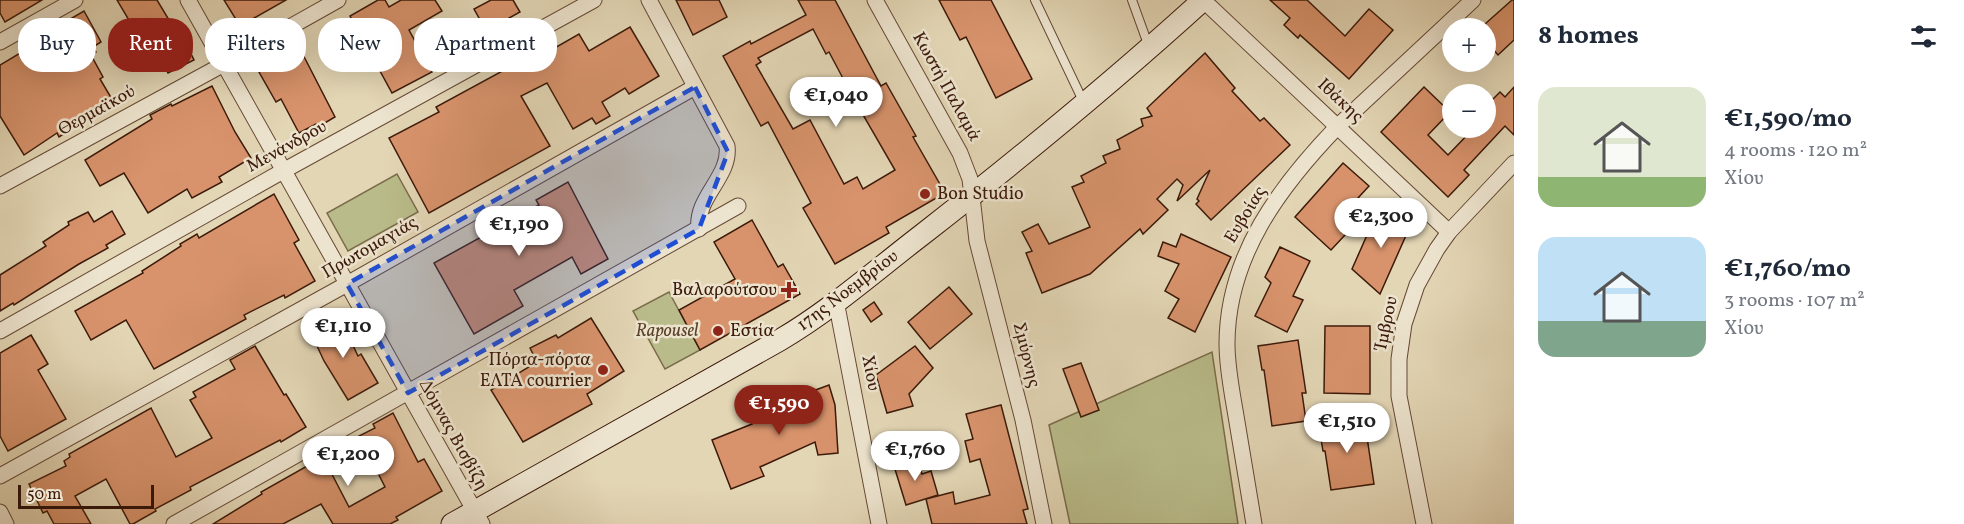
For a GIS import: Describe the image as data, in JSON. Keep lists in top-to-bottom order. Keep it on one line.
{"streets":{"street":["Κωστή Παλαμά","Ιθάκης","Θερμαϊκού","Μενάνδρου","Ευβοίας","Πρωτομαγιάς","17ης Νοεμβρίου","Ίμβρου","Σμύρνης","Χίου","Δόμνας Βισβίζη"]},"crossings":[["Κωστή Παλαμά","17ης Νοεμβρίου"],["Κωστή Παλαμά","Σμύρνης"],["Ιθάκης","Ευβοίας"],["Ιθάκης","17ης Νοεμβρίου"],["Ιθάκης","Ίμβρου"],["Μενάνδρου","Δόμνας Βισβίζη"],["Πρωτομαγιάς","Δόμνας Βισβίζη"],["17ης Νοεμβρίου","Σμύρνης"],["17ης Νοεμβρίου","Χίου"],["17ης Νοεμβρίου","Δόμνας Βισβίζη"]],"parks":["Rapousel"],"places":{"other":["Bon Studio","Εστία","Πόρτα-πόρτα ΕΛΤΑ courrier"],"health":["Βαλαρούτσου"]},"scale_bar":"50 m","page":{"heading":"8 homes","map_buttons":["+","−"],"chip":["Buy","Rent","Filters","New","Apartment"],"list":[{"name":"€1,590/mo","note":"4 rooms · 120 m² · Χίου"},{"name":"€1,760/mo","note":"3 rooms · 107 m² · Χίου"}],"price":["€1,040","€2,300","€1,190","€1,110","€1,590","€1,510","€1,760","€1,200"],"scale":"50 m"}}
